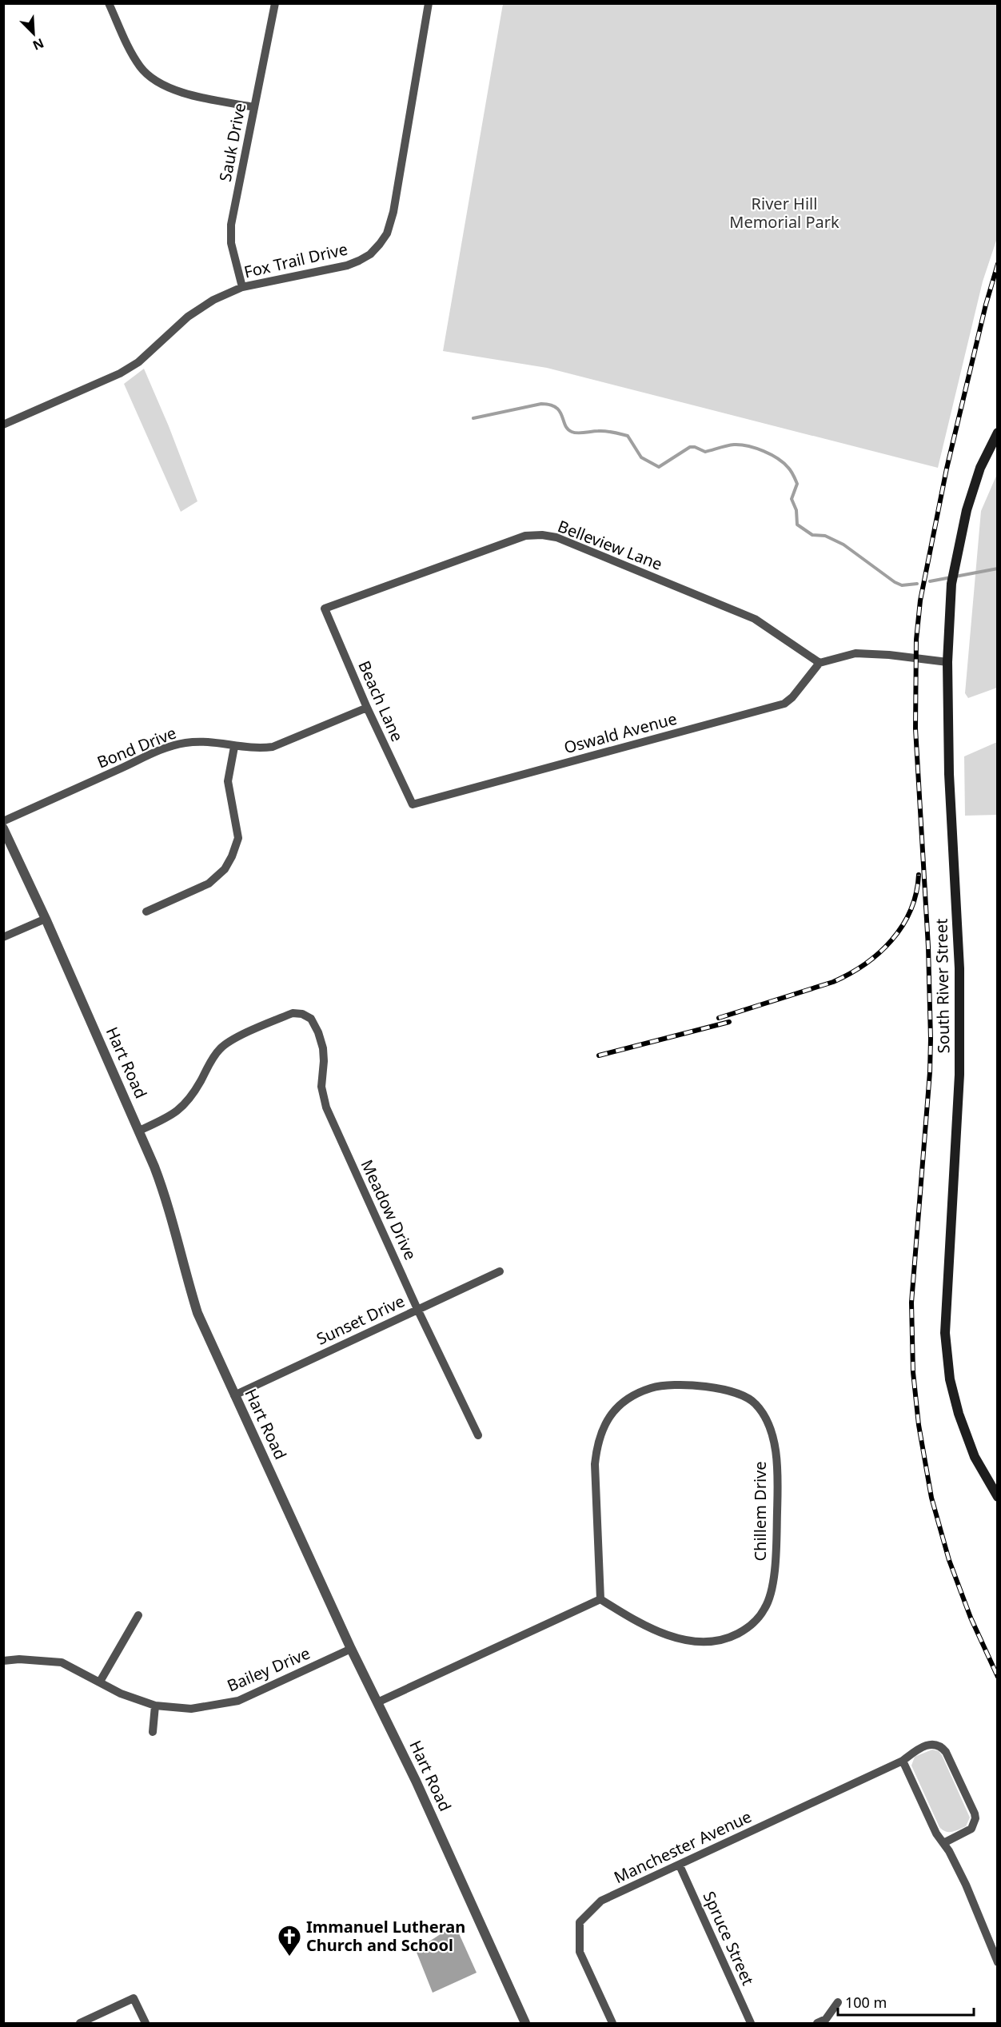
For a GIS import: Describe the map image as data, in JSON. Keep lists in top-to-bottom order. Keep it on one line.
{"streets":{"main road":["South River Street"],"street":["Sauk Drive","Fox Trail Drive","Belleview Lane","Beach Lane","Oswald Avenue","Bond Drive","Hart Road","Meadow Drive","Sunset Drive","Chillem Drive","Bailey Drive","Manchester Avenue","Spruce Street"]},"crossings":[["Sauk Drive","Fox Trail Drive"],["Belleview Lane","Beach Lane"],["Belleview Lane","Oswald Avenue"],["Beach Lane","Oswald Avenue"],["Beach Lane","Bond Drive"],["Hart Road","Meadow Drive"],["Hart Road","Sunset Drive"],["Hart Road","Bailey Drive"],["Meadow Drive","Sunset Drive"],["Manchester Avenue","Spruce Street"]],"parks":["River Hill Memorial Park"],"places":{"church":["Immanuel Lutheran Church and School"]},"scale_bar":"100 m","north":"bottom right"}
